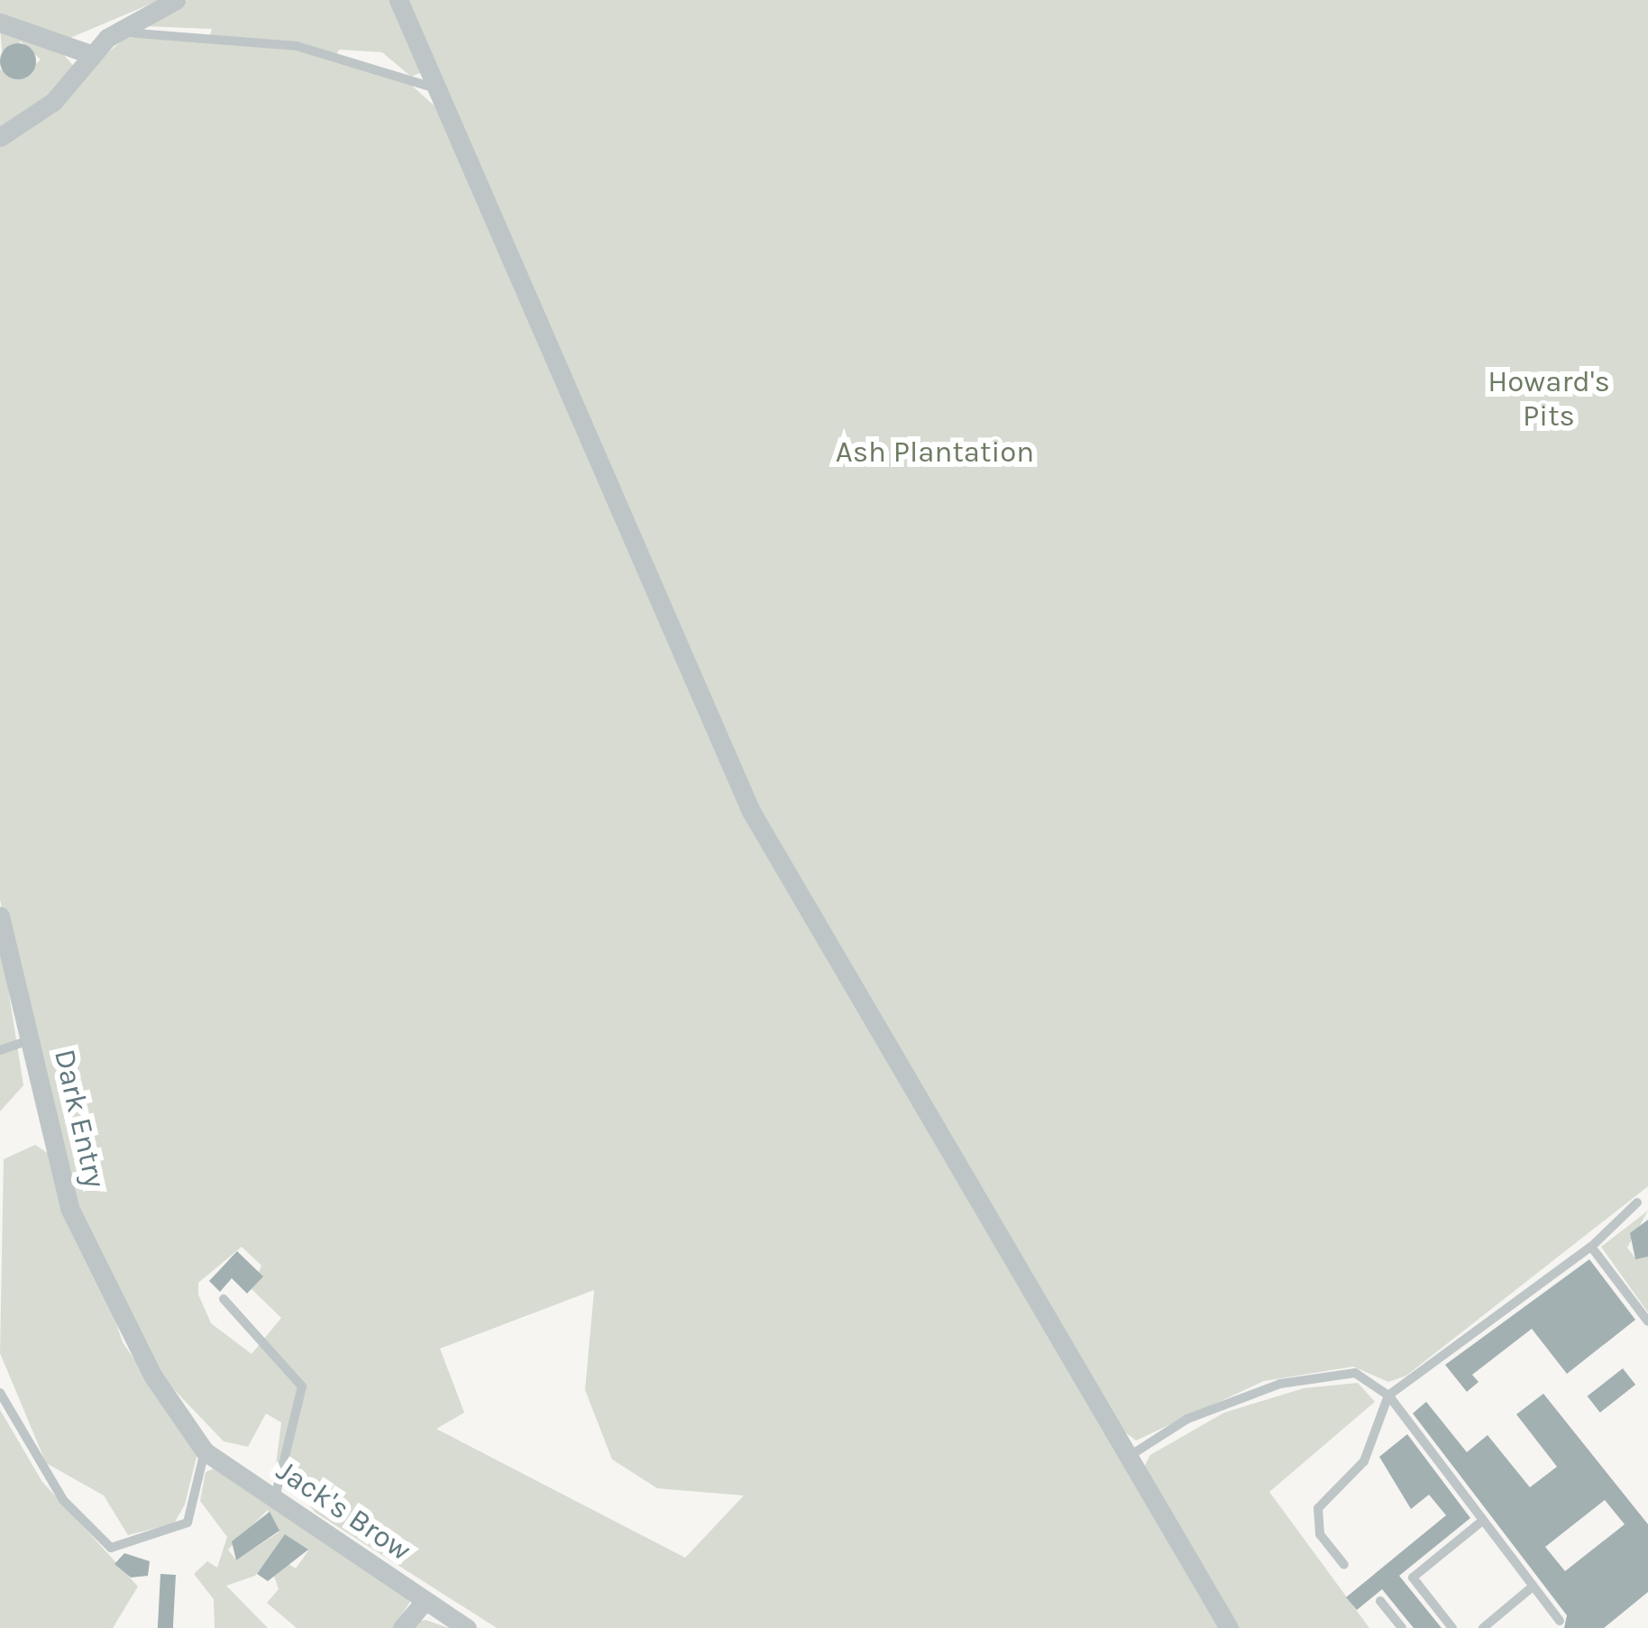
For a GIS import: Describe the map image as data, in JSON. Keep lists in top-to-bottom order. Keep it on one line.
{"streets":{"street":["Dark Entry","Jack's Brow"]},"crossings":[["Dark Entry","Jack's Brow"]],"parks":["Howard's Pits","Ash Plantation"]}
